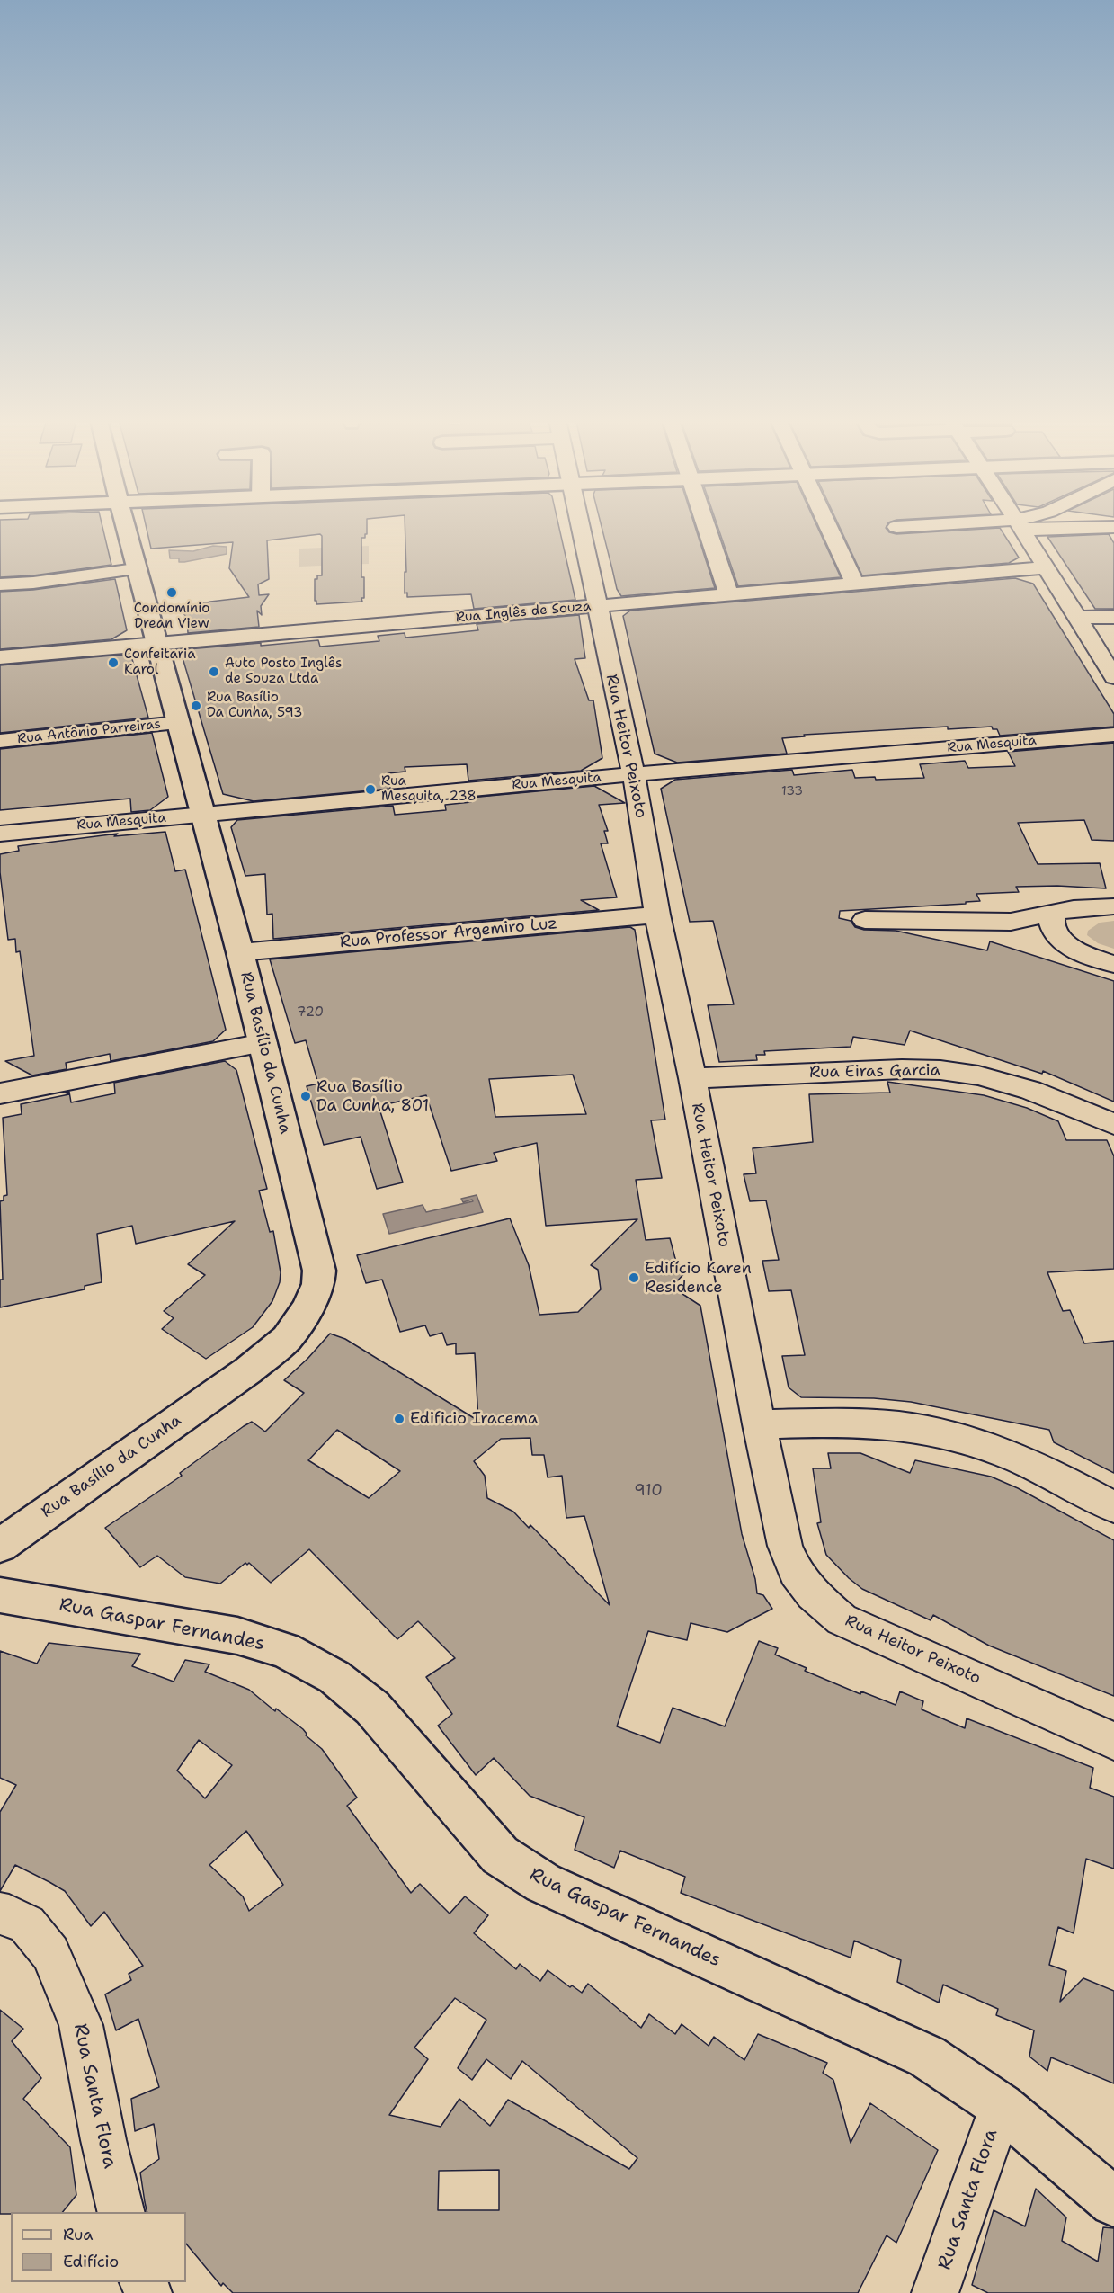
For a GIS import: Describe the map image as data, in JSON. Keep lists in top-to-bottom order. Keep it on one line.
{"streets":{"street":["Rua Inglês de Souza","Rua Antônio Parreiras","Rua Mesquita","Rua Heitor Peixoto","Rua Professor Argemiro Luz","Rua Basílio da Cunha","Rua Eiras Garcia","Rua Gaspar Fernandes","Rua Santa Flora"]},"crossings":[["Rua Inglês de Souza","Rua Heitor Peixoto"],["Rua Inglês de Souza","Rua Basílio da Cunha"],["Rua Antônio Parreiras","Rua Basílio da Cunha"],["Rua Mesquita","Rua Heitor Peixoto"],["Rua Mesquita","Rua Basílio da Cunha"],["Rua Heitor Peixoto","Rua Professor Argemiro Luz"],["Rua Heitor Peixoto","Rua Eiras Garcia"],["Rua Professor Argemiro Luz","Rua Basílio da Cunha"],["Rua Gaspar Fernandes","Rua Santa Flora"]],"places":["Condomínio Drean View","Confeitaria Karol","Auto Posto Inglês de Souza Ltda","Rua Basílio Da Cunha, 593","Rua Mesquita, 238","Rua Basílio Da Cunha, 801","Edifício Karen Residence","Edificio Iracema"],"house_numbers":["133","720","910"],"legend":["Rua","Edifício"]}
